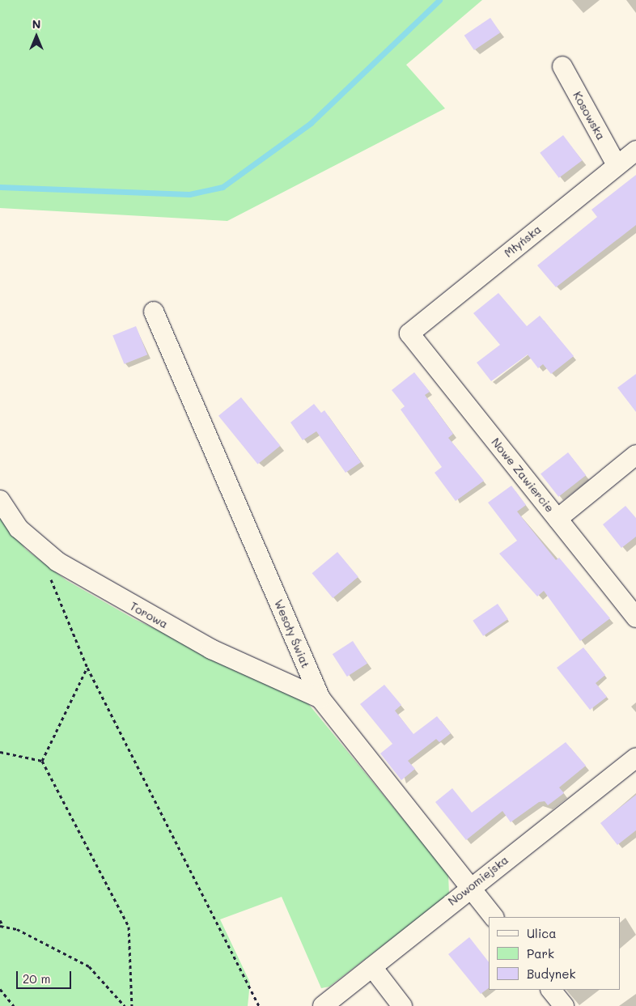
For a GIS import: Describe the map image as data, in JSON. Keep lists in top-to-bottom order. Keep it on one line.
{"streets":{"street":["Kosowska","Młyńska","Nowe Zawiercie","Torowa","Wesoły Świat","Nowomiejska"]},"crossings":[["Kosowska","Młyńska"],["Młyńska","Nowe Zawiercie"],["Torowa","Wesoły Świat"],["Wesoły Świat","Nowomiejska"]],"legend":["Ulica","Park","Budynek"],"scale_bar":"20 m","north":"top"}
